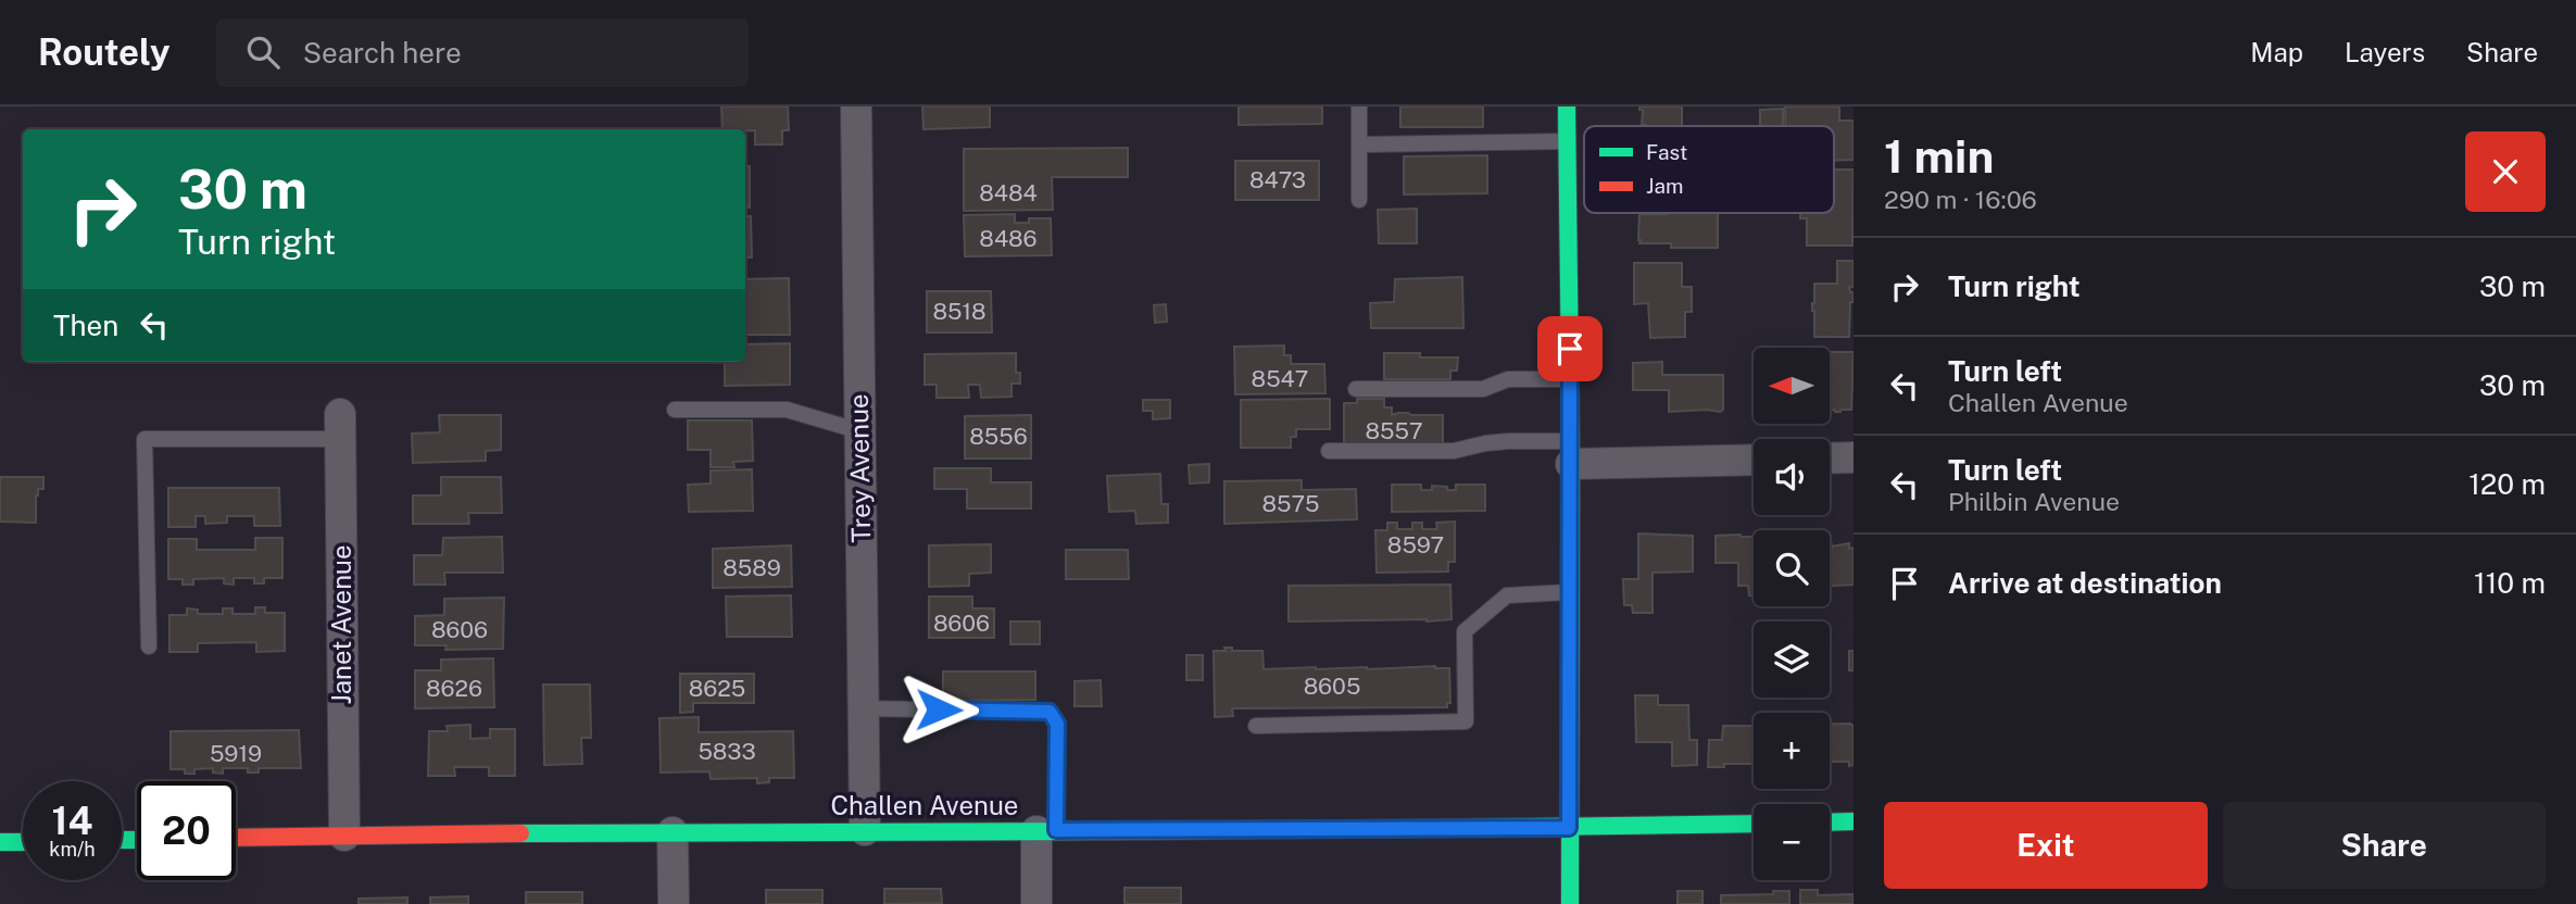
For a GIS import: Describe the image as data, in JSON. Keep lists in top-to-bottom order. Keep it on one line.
{"streets":{"street":["Trey Avenue","Janet Avenue","Challen Avenue"]},"crossings":[["Trey Avenue","Challen Avenue"],["Janet Avenue","Challen Avenue"]],"house_numbers":["8473","8484","8486","8518","8547","8557","8556","8575","8597","8589","8606","8606","8605","8626","8625","5833","5919"],"legend":["Fast","Jam"],"north":"left","page":{"header":"Routely","search":"Search here","nav":["Map","Layers","Share"],"heading":["1 min","290 m · 16:06"],"turn":["30 m","Turn right"],"list":[{"name":"Turn right","value":"30 m"},{"name":"Turn left","note":"Challen Avenue","value":"30 m"},{"name":"Turn left","note":"Philbin Avenue","value":"120 m"},{"name":"Arrive at destination","value":"110 m"}],"then":"Then","map_buttons":["+","−"],"speed":"14 km/h","limit":"20","buttons":["Exit","Share"]}}
